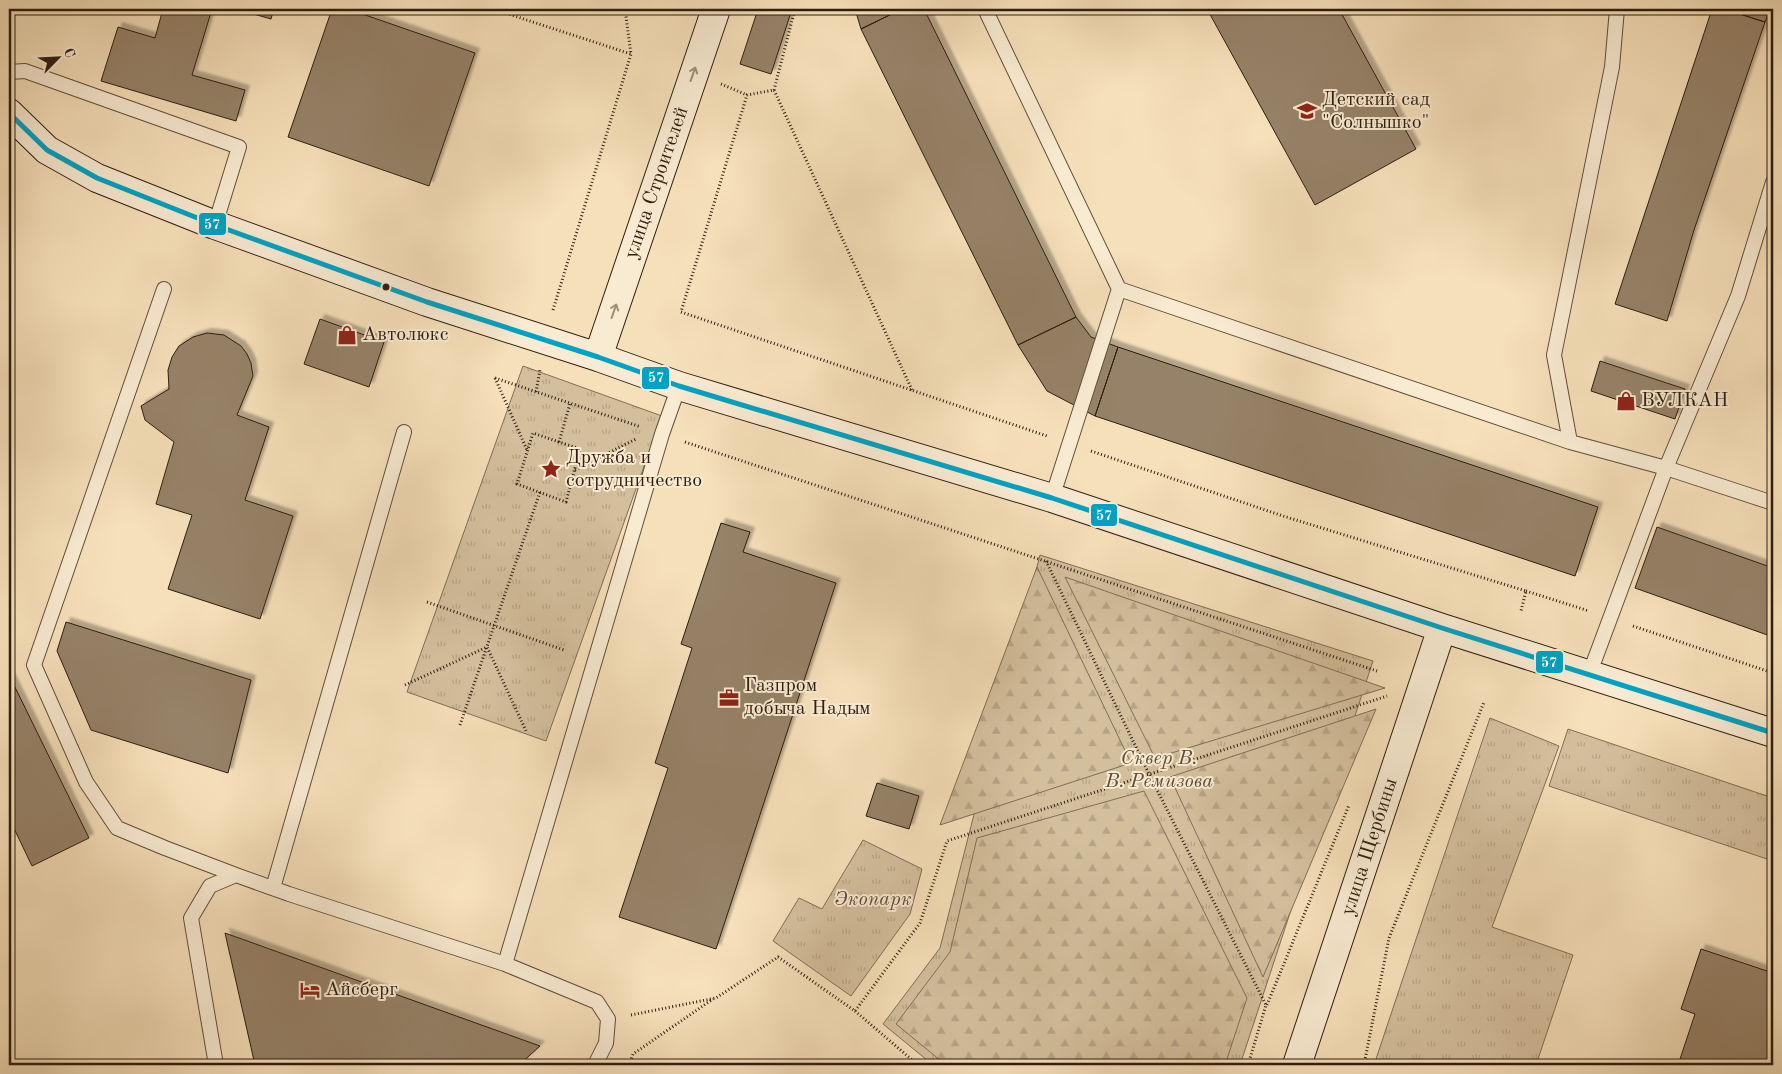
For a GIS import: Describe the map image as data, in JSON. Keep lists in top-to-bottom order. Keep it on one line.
{"streets":{"street":["улица Строителей","улица Щербины"]},"one_way":["улица Строителей"],"parks":["Сквер В. В. Ремизова","Экопарк"],"places":{"school or university":["Детский сад \"Солнышко\""],"shop":["Автолюкс","ВУЛКАН"],"place":["Дружба и сотрудничество"],"office":["Газпром добыча Надым"],"hotel":["Айсберг"]},"lines":["transit line 57"],"north":"top right"}
